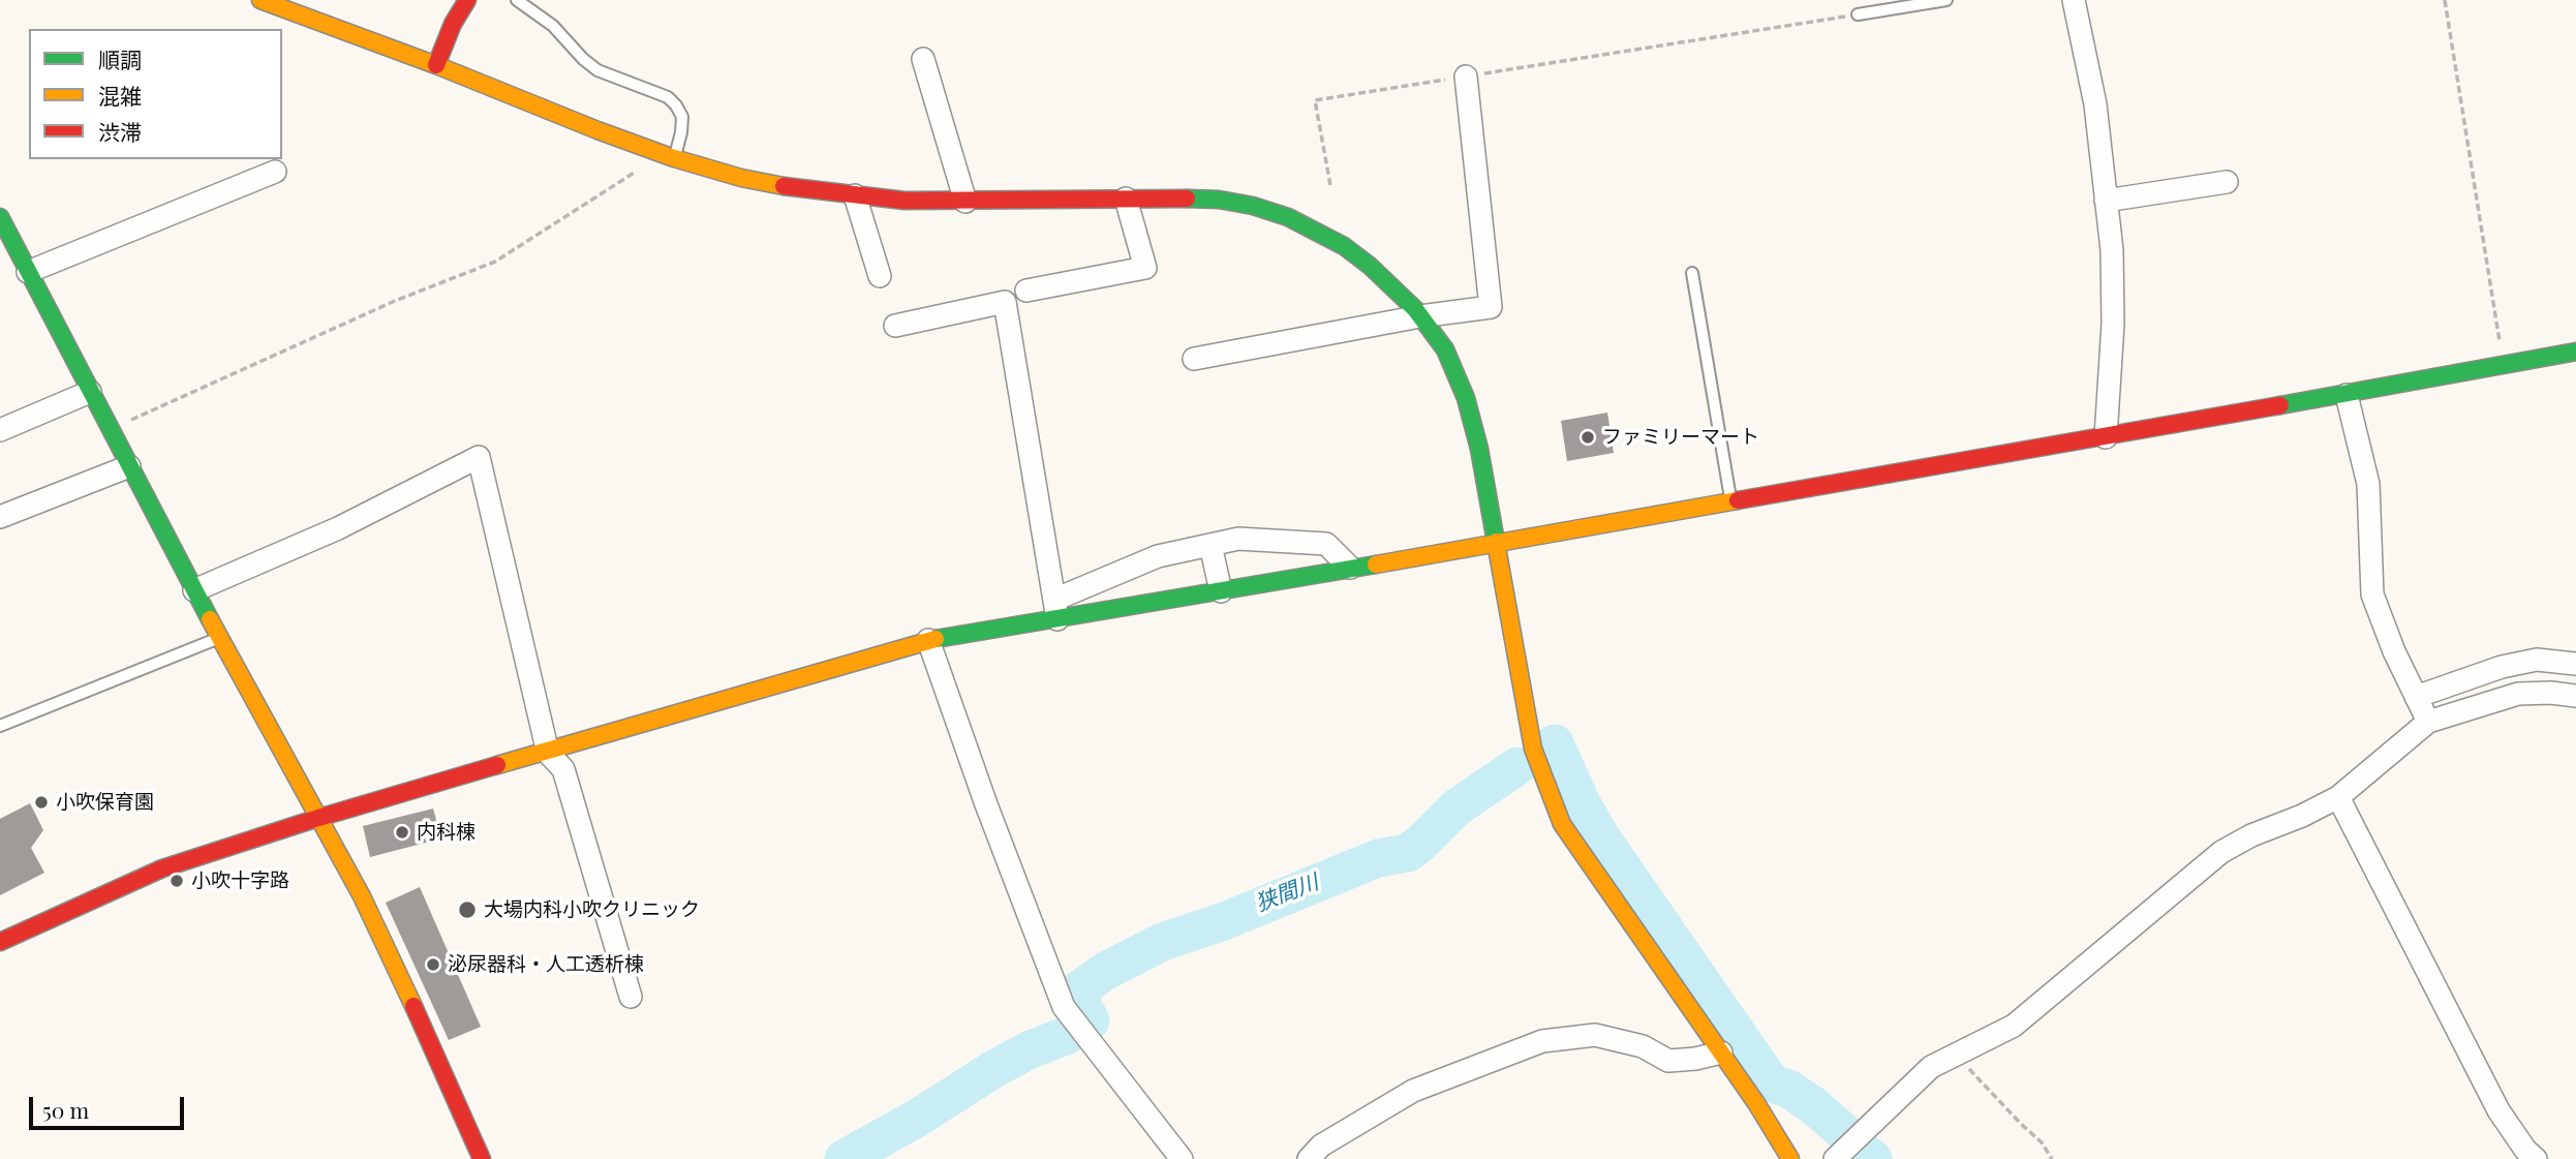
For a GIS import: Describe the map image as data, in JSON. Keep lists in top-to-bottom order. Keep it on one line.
{"water":["狭間川"],"places":["ファミリーマート","小吹保育園","内科棟","小吹十字路","大場内科小吹クリニック","泌尿器科・人工透析棟"],"legend":["順調","混雑","渋滞"],"scale_bar":"50 m"}
